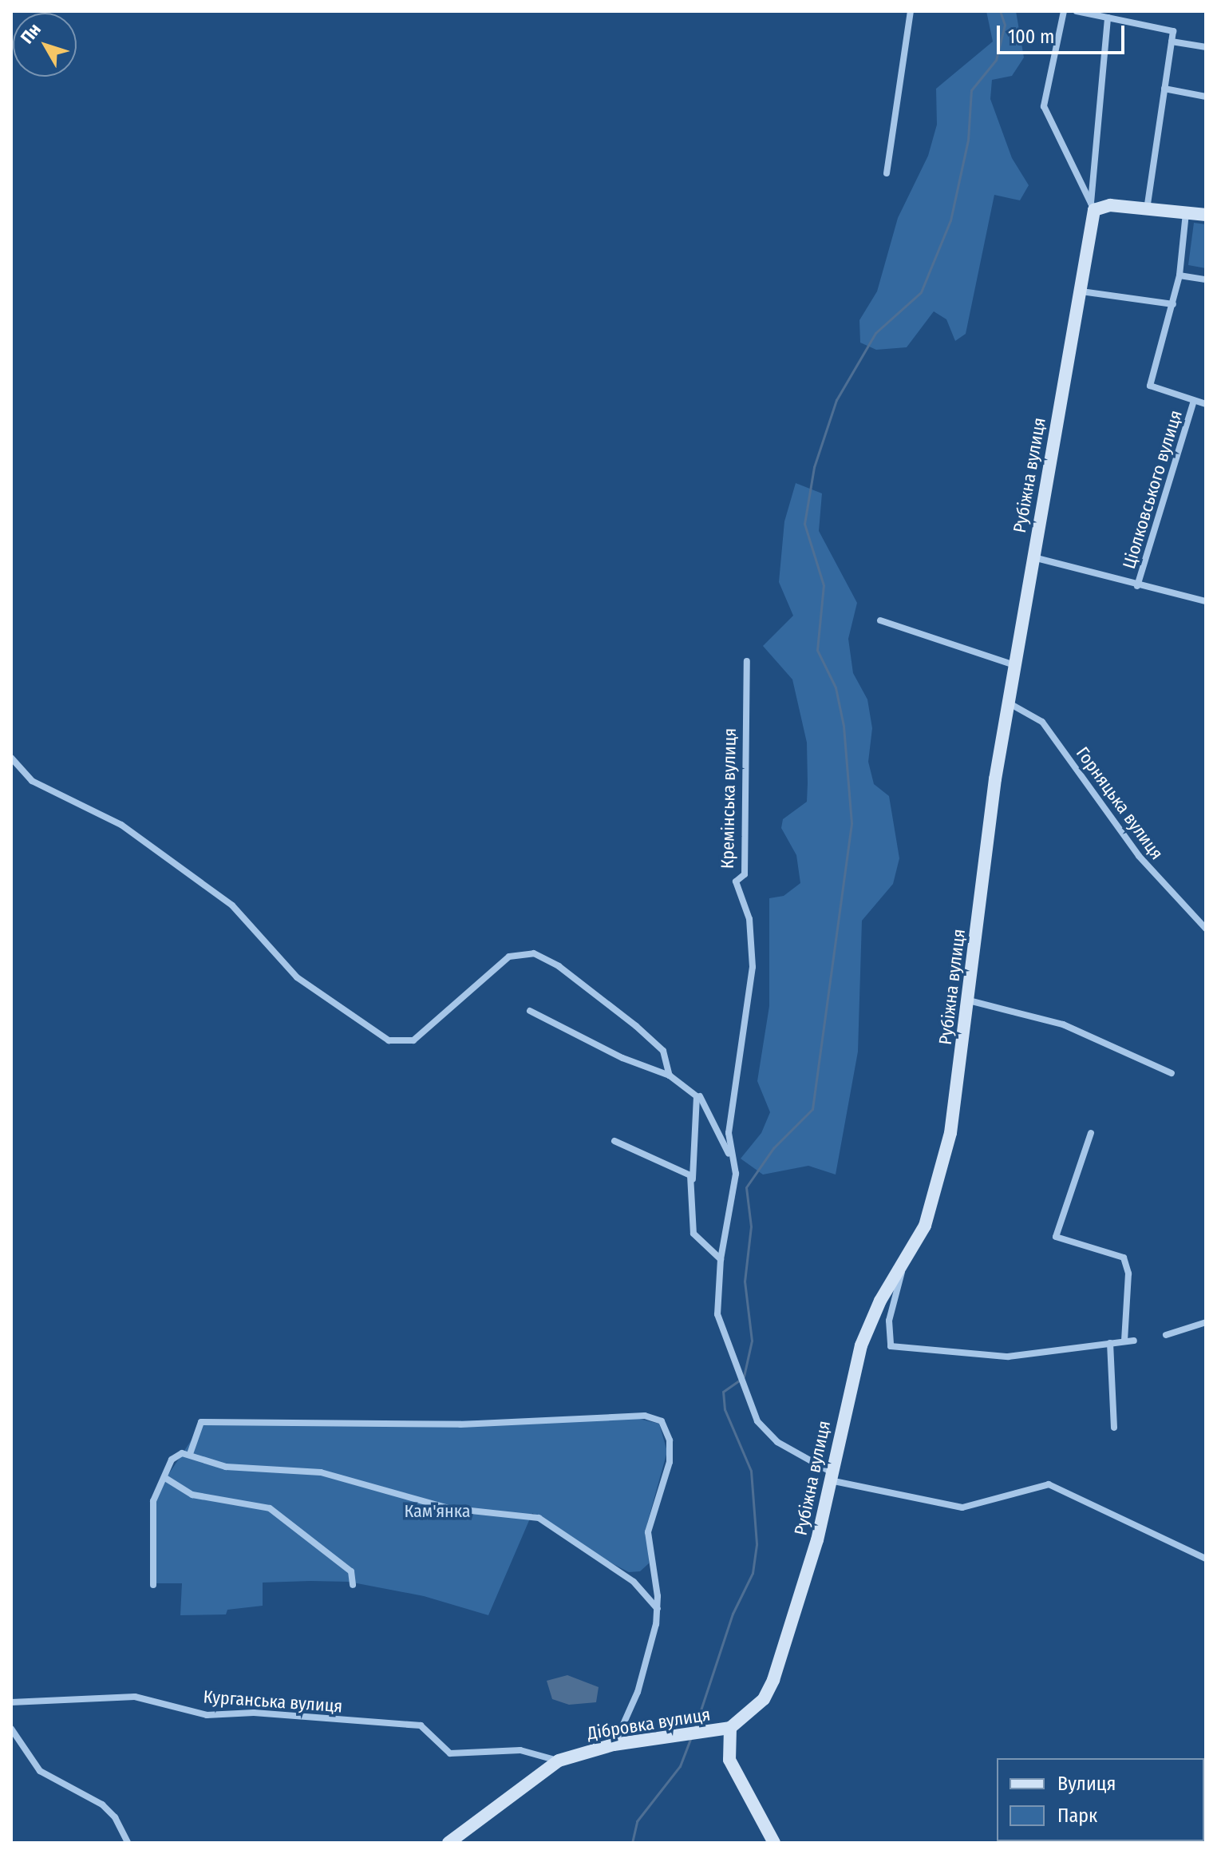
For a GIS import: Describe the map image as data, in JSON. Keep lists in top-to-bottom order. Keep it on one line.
{"streets":{"street":["Рубіжна вулиця","Ціолковського вулиця","Кремінська вулиця","Горняцька вулиця","Курганська вулиця","Дібровка вулиця"]},"crossings":[["Рубіжна вулиця","Кремінська вулиця"],["Рубіжна вулиця","Горняцька вулиця"],["Рубіжна вулиця","Дібровка вулиця"],["Курганська вулиця","Дібровка вулиця"]],"parks":["Кам'янка"],"legend":["Вулиця","Парк"],"scale_bar":"100 m","north":"top left"}
